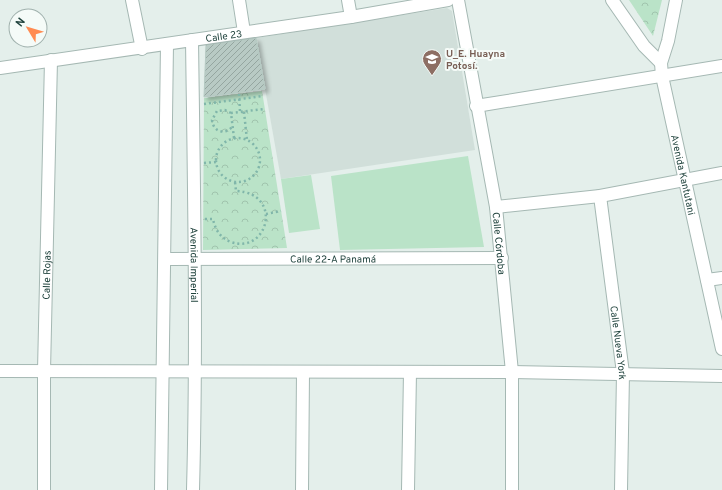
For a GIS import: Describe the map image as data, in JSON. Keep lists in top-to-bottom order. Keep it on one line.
{"streets":{"street":["Calle 23","Avenida Kantutani","Calle Córdoba","Calle 22-A Panamá","Avenida Imperial","Calle Rojas","Calle Nueva York"]},"crossings":[["Calle 23","Avenida Imperial"],["Calle 23","Calle Rojas"],["Calle Córdoba","Calle 22-A Panamá"],["Calle 22-A Panamá","Avenida Imperial"]],"places":{"school or university":["U_E. Huayna Potosí."]},"north":"top left"}
